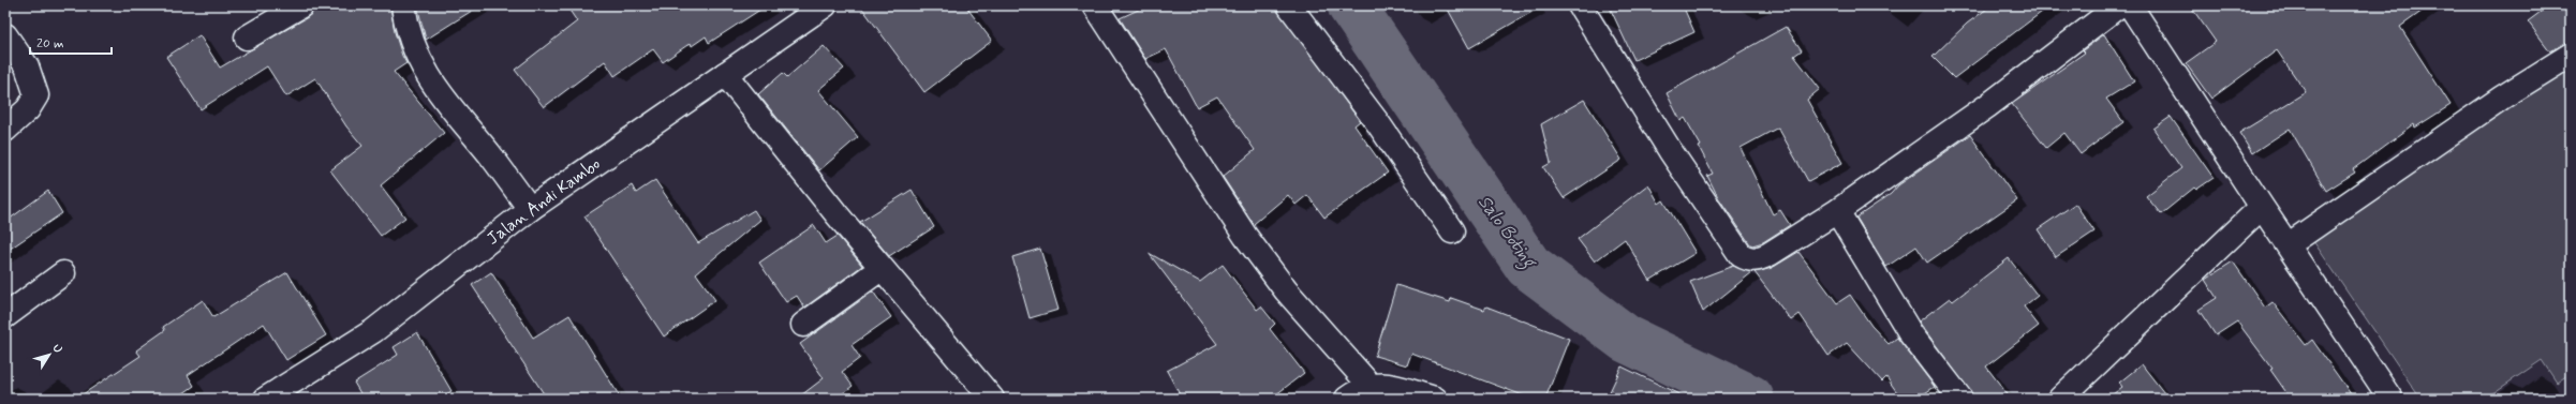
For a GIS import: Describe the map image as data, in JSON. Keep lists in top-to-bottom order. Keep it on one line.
{"streets":{"street":["Jalan Andi Kambo"]},"water":["Salo Boting"],"scale_bar":"20 m","north":"top right"}
